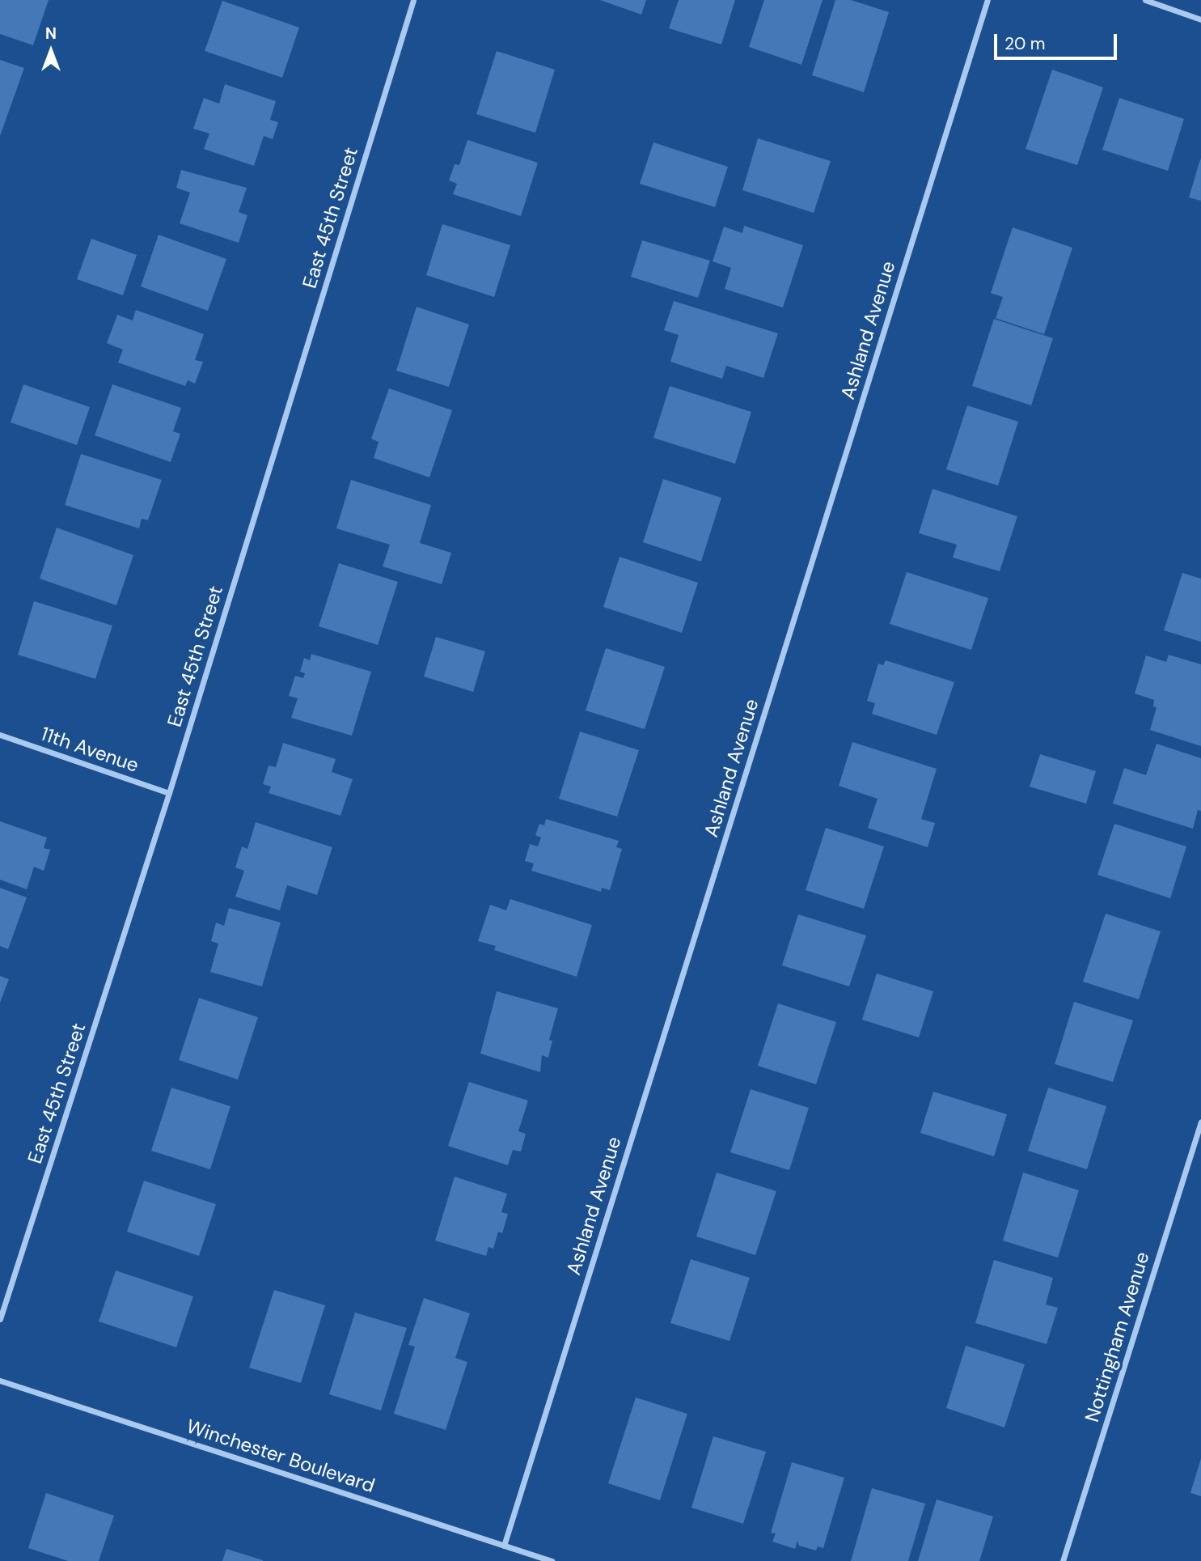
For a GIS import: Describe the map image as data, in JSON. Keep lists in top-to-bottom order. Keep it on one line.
{"streets":{"street":["East 45th Street","Ashland Avenue","11th Avenue","Nottingham Avenue","Winchester Boulevard"]},"crossings":[["East 45th Street","11th Avenue"],["Ashland Avenue","Winchester Boulevard"]],"scale_bar":"20 m","north":"top"}
